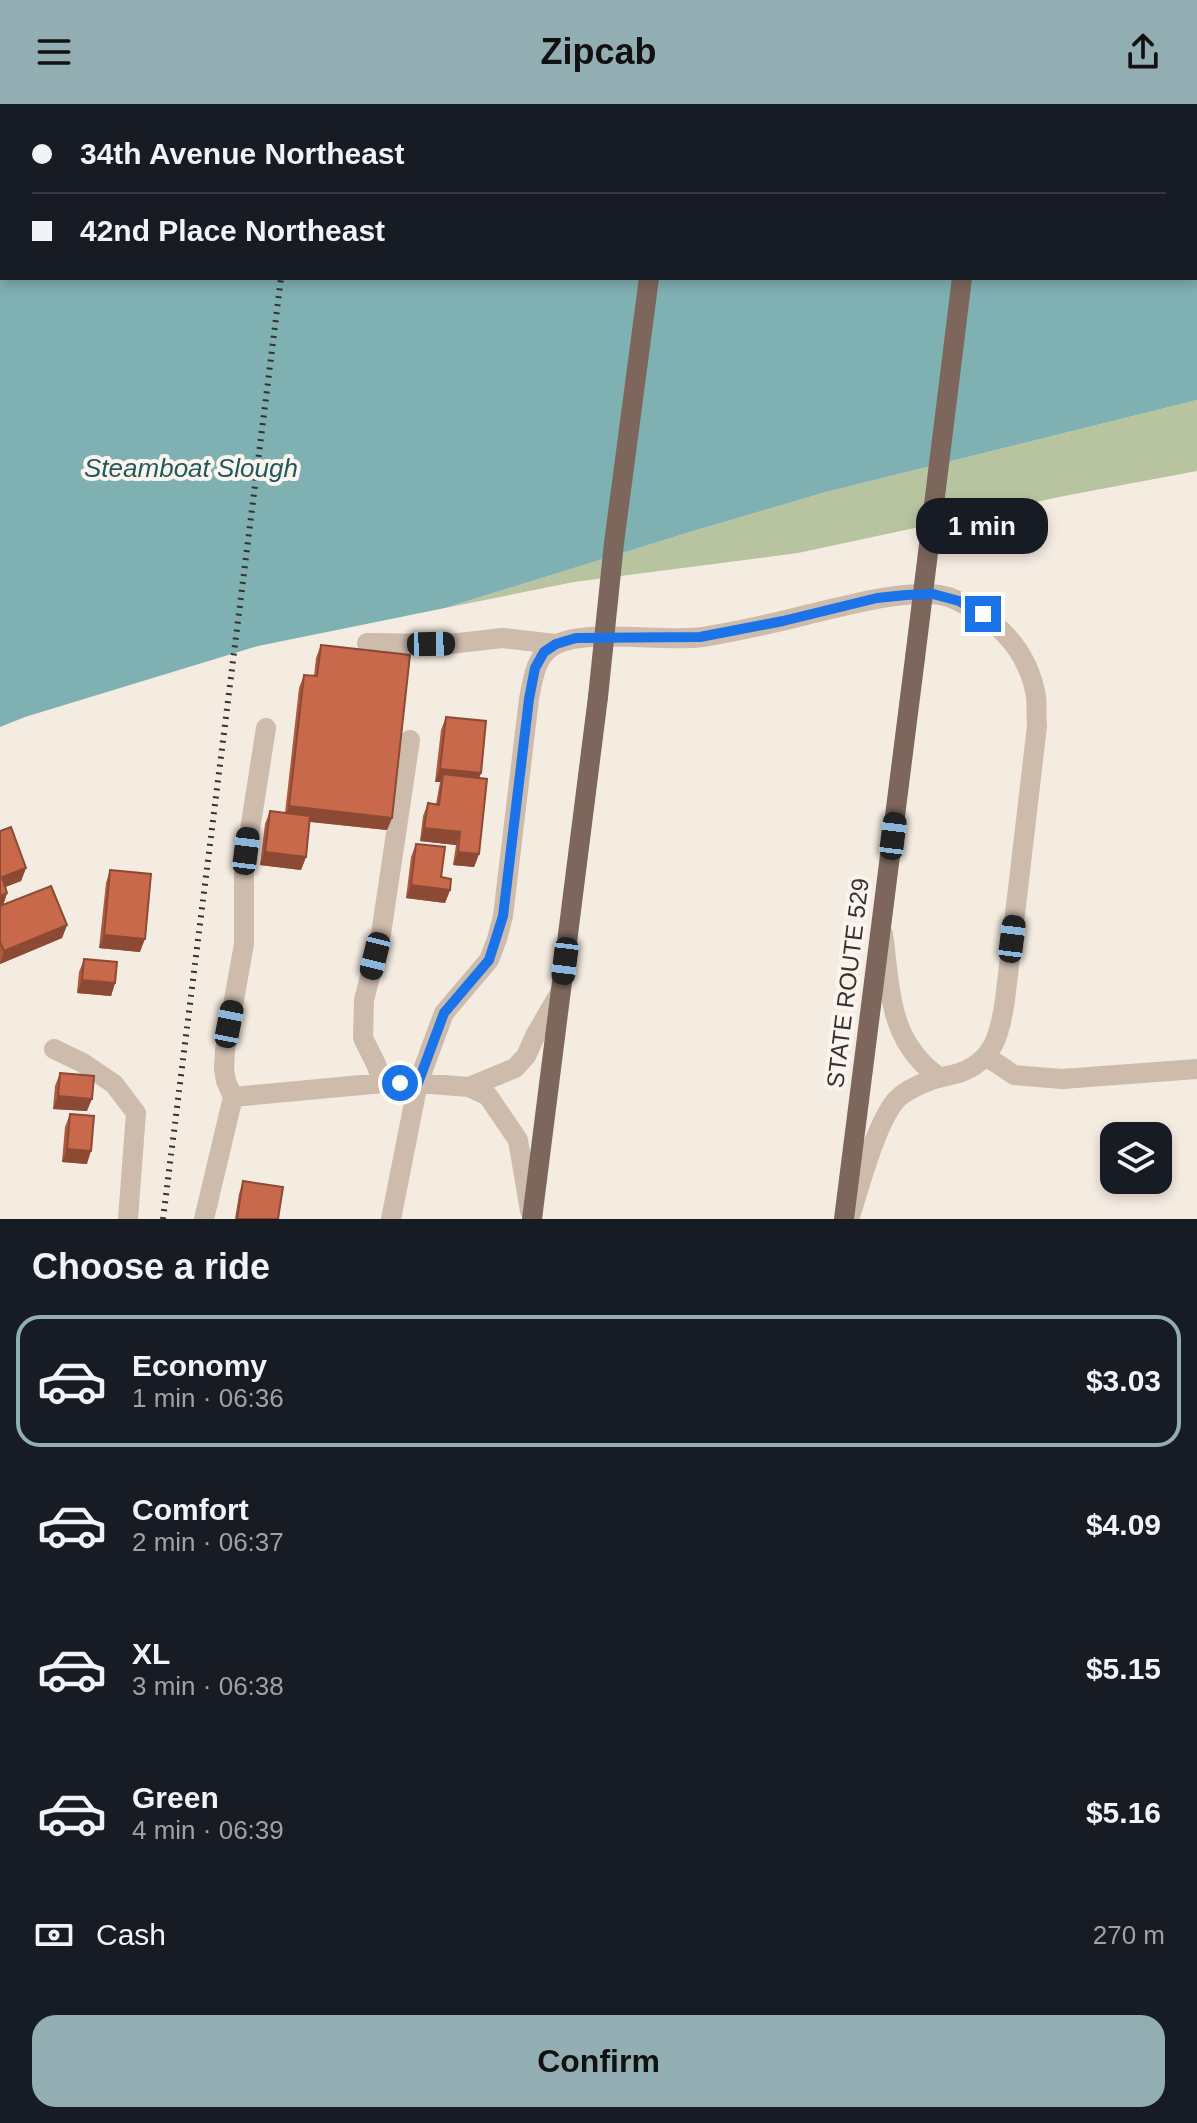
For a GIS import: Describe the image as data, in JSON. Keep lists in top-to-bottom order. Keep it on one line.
{"streets":{"main road":["STATE ROUTE 529"]},"water":["Steamboat Slough"],"page":{"header":"Zipcab","banner":["34th Avenue Northeast","42nd Place Northeast"],"bubble":"1 min","heading":"Choose a ride","list":[{"name":"Economy","note":"1 min · 06:36","value":"$3.03"},{"name":"Comfort","note":"2 min · 06:37","value":"$4.09"},{"name":"XL","note":"3 min · 06:38","value":"$5.15"},{"name":"Green","note":"4 min · 06:39","value":"$5.16"}],"pay":["Cash","270 m"],"buttons":"Confirm"}}
